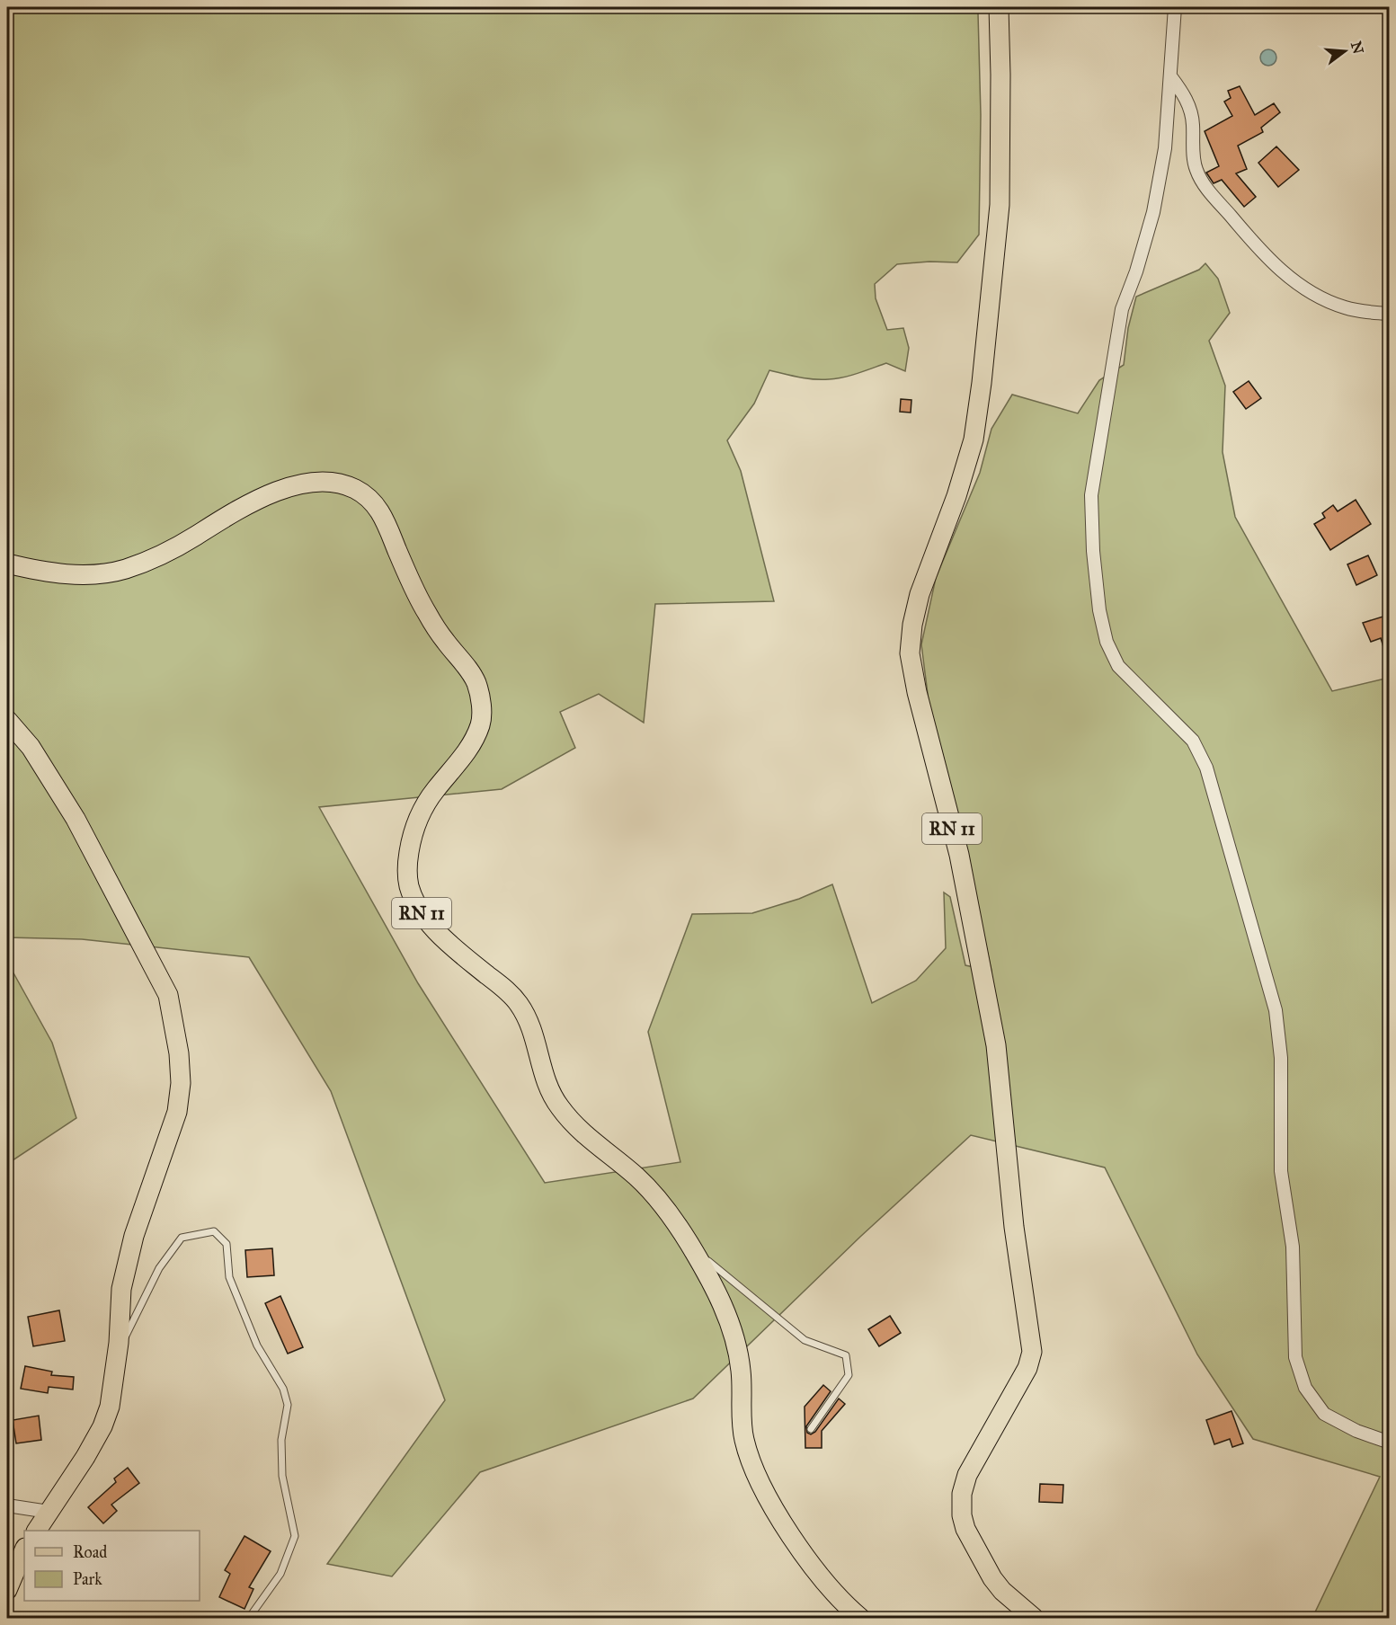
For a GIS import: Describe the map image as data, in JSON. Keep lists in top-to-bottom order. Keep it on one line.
{"streets":{"main road":["RN 11"]},"legend":["Road","Park"],"north":"right"}
